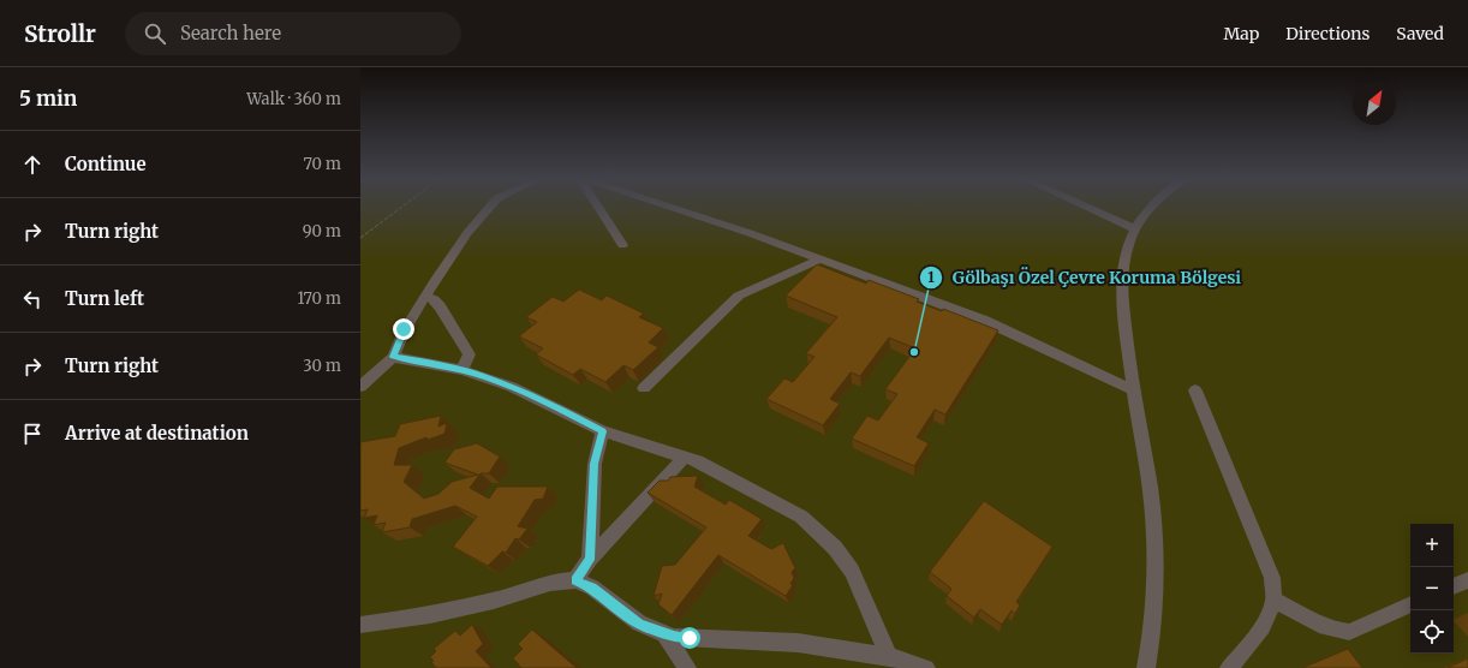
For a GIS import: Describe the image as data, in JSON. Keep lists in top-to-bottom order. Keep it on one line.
{"places":["Gölbaşı Özel Çevre Koruma Bölgesi"],"north":"top right","page":{"header":"Strollr","search":"Search here","nav":["Map","Directions","Saved"],"heading":["5 min","Walk · 360 m"],"list":[["Continue","70 m"],["Turn right","90 m"],["Turn left","170 m"],["Turn right","30 m"],"Arrive at destination"],"map_buttons":["+","−"]}}
